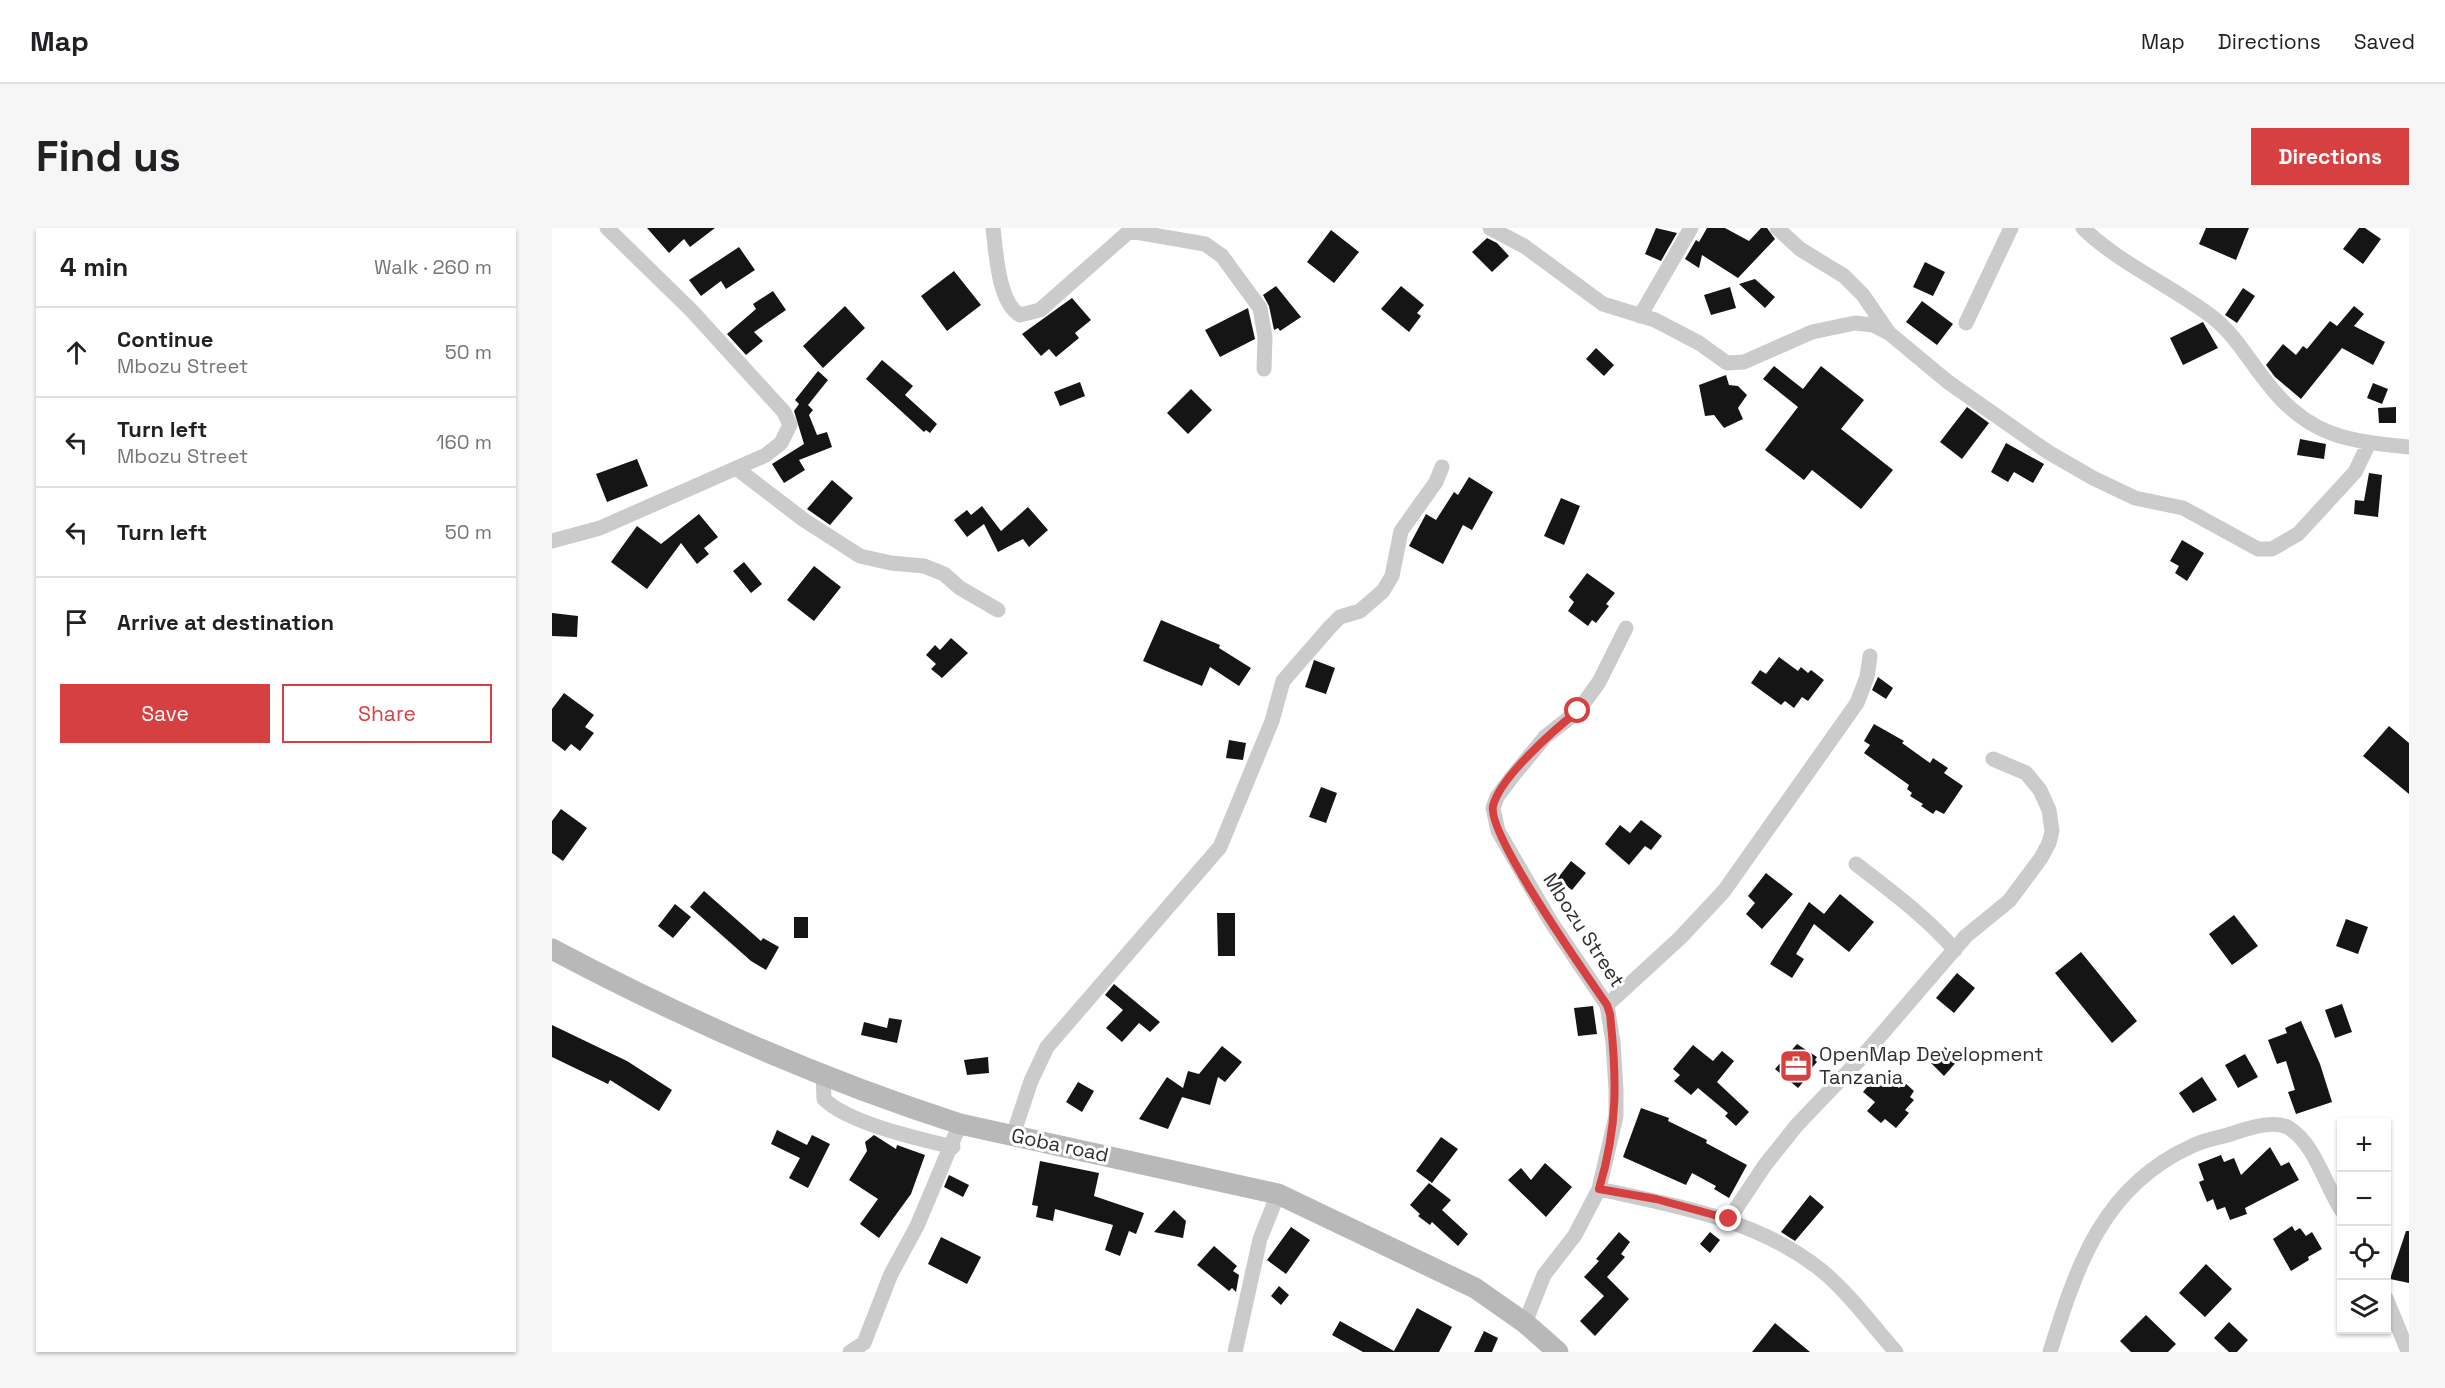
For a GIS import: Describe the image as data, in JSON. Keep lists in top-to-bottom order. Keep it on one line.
{"streets":{"street":["Mbozu Street","Goba road"]},"crossings":[["Mbozu Street","Goba road"]],"places":{"office":["OpenMap Development Tanzania"]},"page":{"header":"Map","nav":["Map","Directions","Saved"],"buttons":["Directions",["Save","Share"]],"title":"Find us","heading":["4 min","Walk · 260 m"],"list":[["Continue","Mbozu Street","50 m"],["Turn left","Mbozu Street","160 m"],["Turn left","50 m"],"Arrive at destination"],"map_buttons":["+","−"]}}
